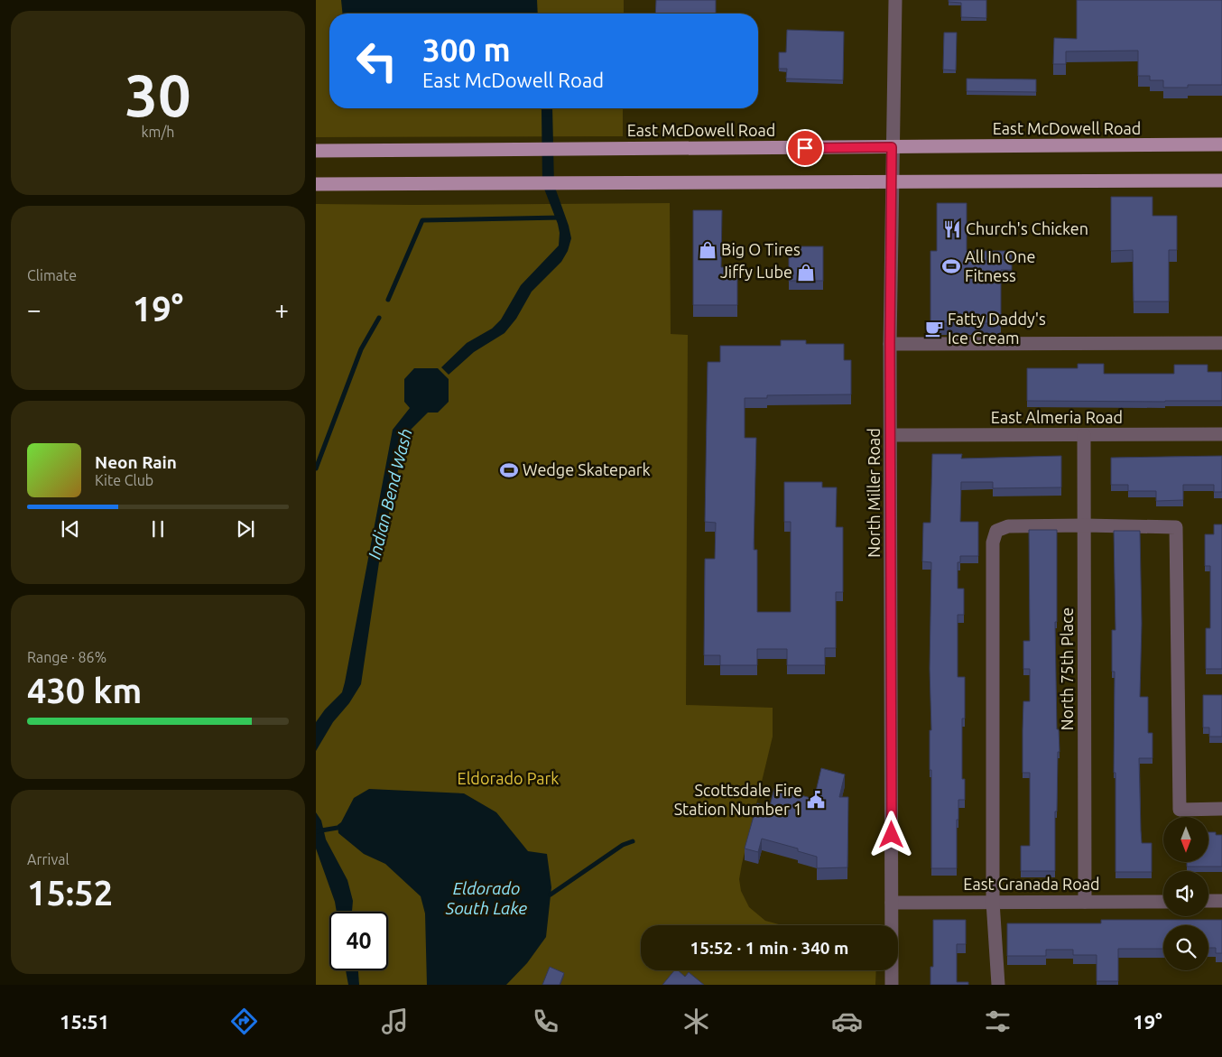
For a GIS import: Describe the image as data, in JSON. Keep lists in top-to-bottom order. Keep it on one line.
{"streets":{"main road":["East McDowell Road"],"street":["East Almeria Road","North Miller Road","North 75th Place","East Granada Road"]},"crossings":[["East McDowell Road","North Miller Road"],["East Almeria Road","North Miller Road"],["East Almeria Road","North 75th Place"],["North Miller Road","East Granada Road"],["North 75th Place","East Granada Road"]],"water":["Indian Bend Wash","Eldorado South Lake"],"parks":["Eldorado Park"],"places":{"restaurant":["Church's Chicken"],"shop":["Big O Tires","Jiffy Lube"],"sports":["All In One Fitness","Wedge Skatepark"],"cafe":["Fatty Daddy's Ice Cream"],"public building":["Scottsdale Fire Station Number 1"]},"north":"bottom","page":{"tile":[["30","km/h"],"Climate",["Range · 86%","430 km"],["Arrival","15:52"]],"turn":["300 m","East McDowell Road"],"heat":["−","19°","+"],"song":["Neon Rain","Kite Club"],"limit":"40","trip":"15:52 · 1 min · 340 m","tabs":["15:51","19°"]}}
